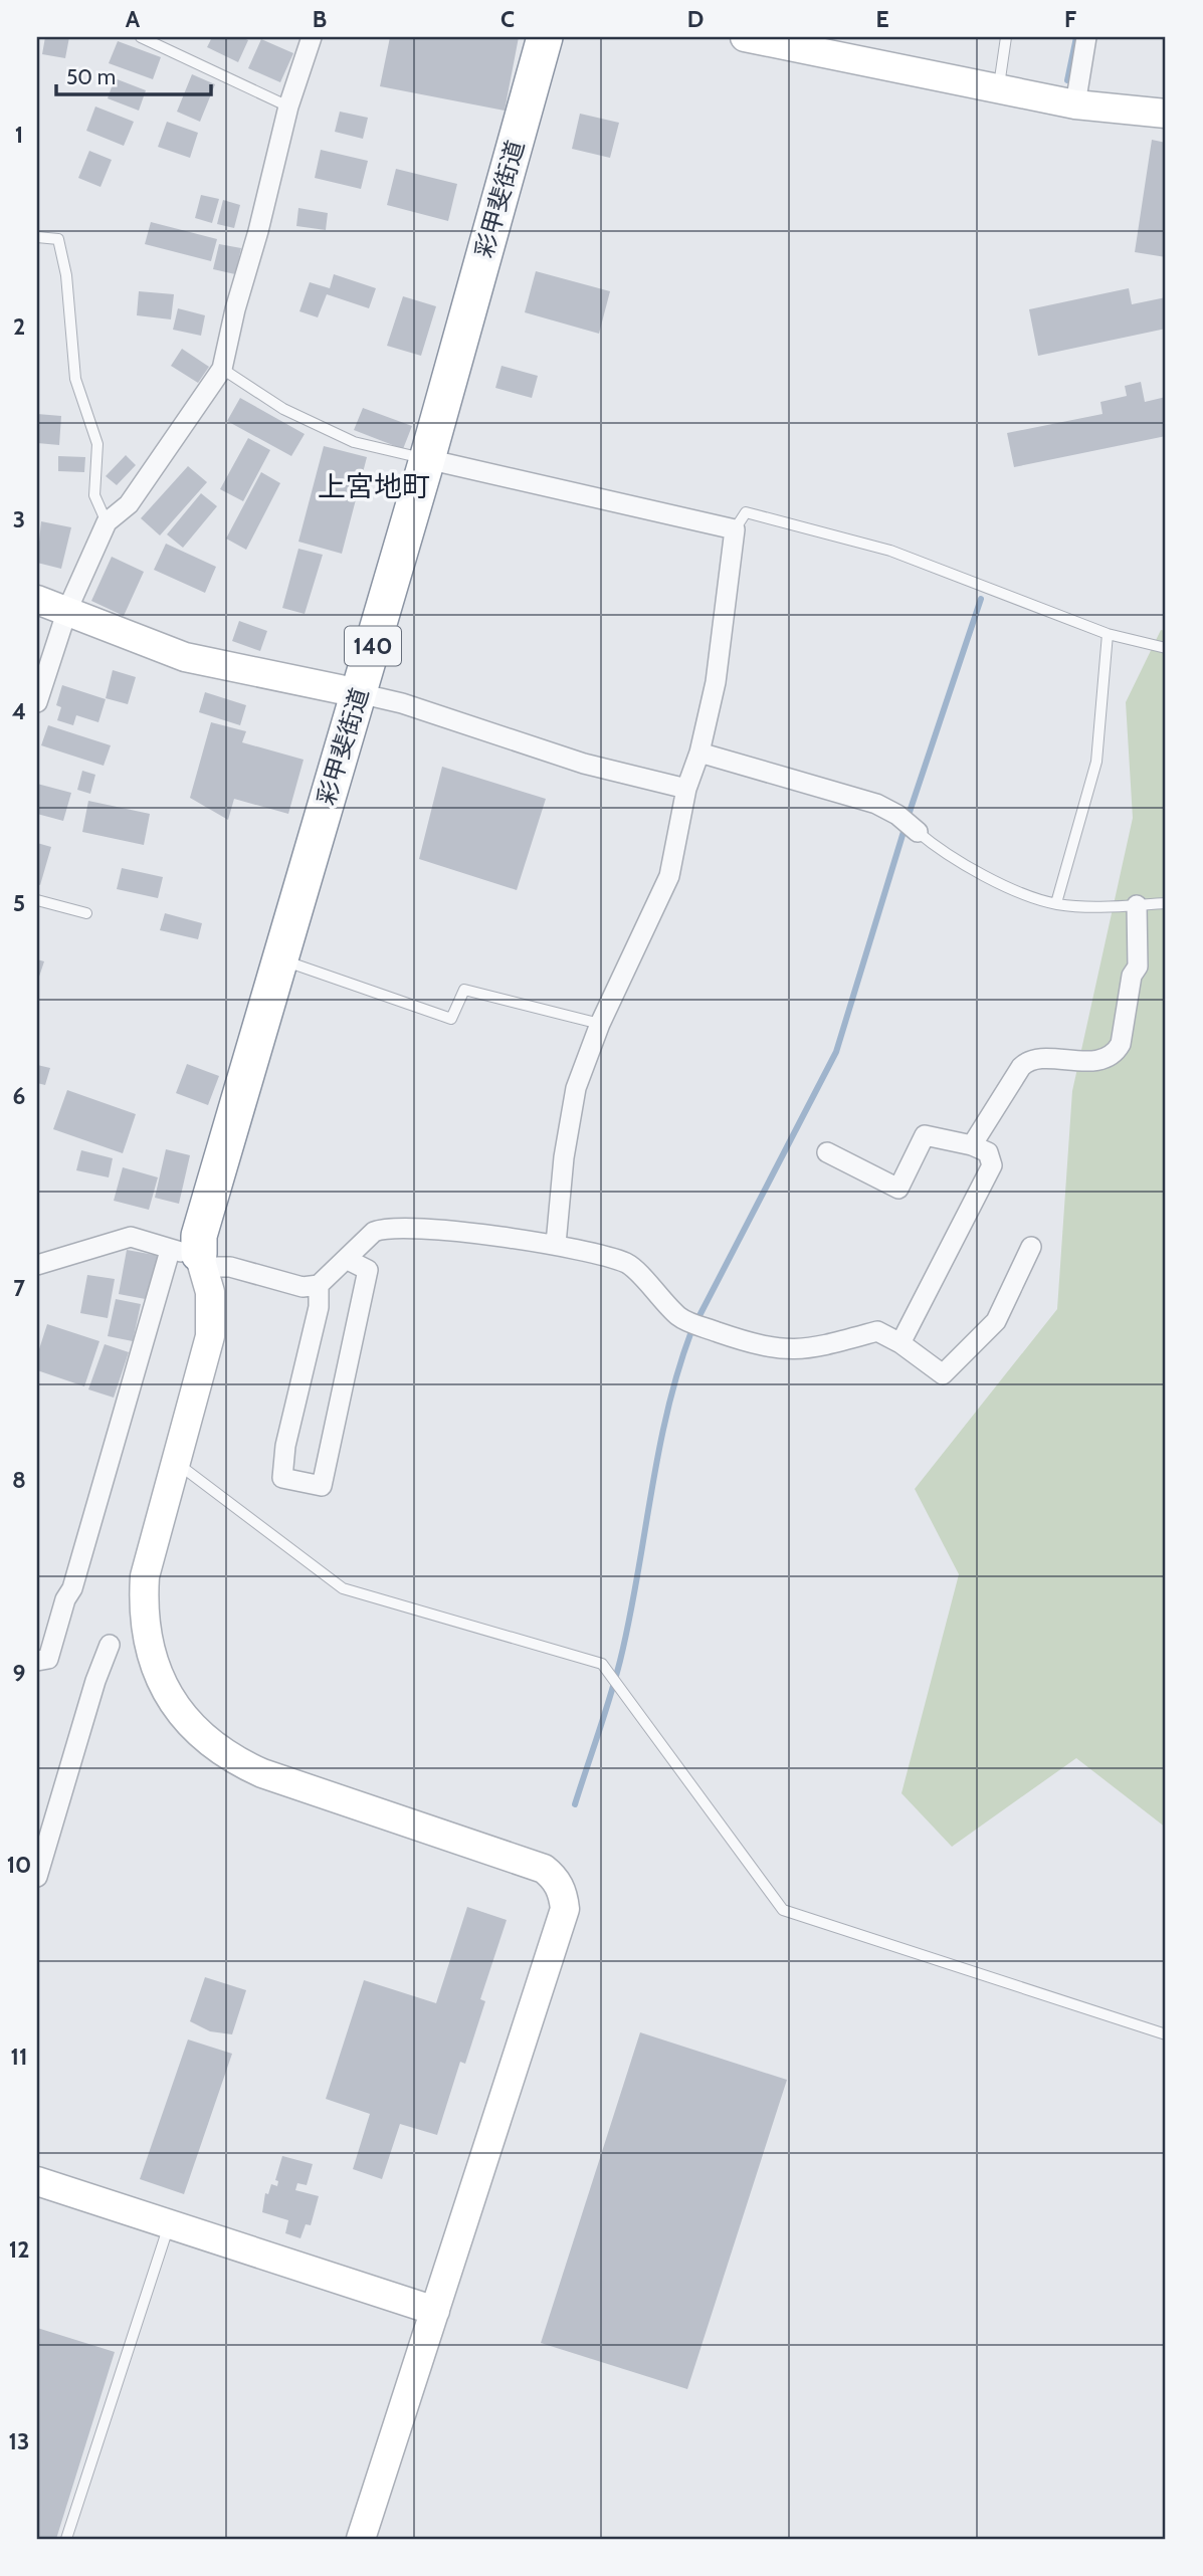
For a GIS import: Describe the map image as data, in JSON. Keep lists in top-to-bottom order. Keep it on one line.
{"streets":{"highway":["彩甲斐街道","140"]},"districts":["上宮地町"],"scale_bar":"50 m","grid":{"columns":["A","B","C","D","E","F"],"rows":["1","2","3","4","5","6","7","8","9","10","11","12","13"]}}
